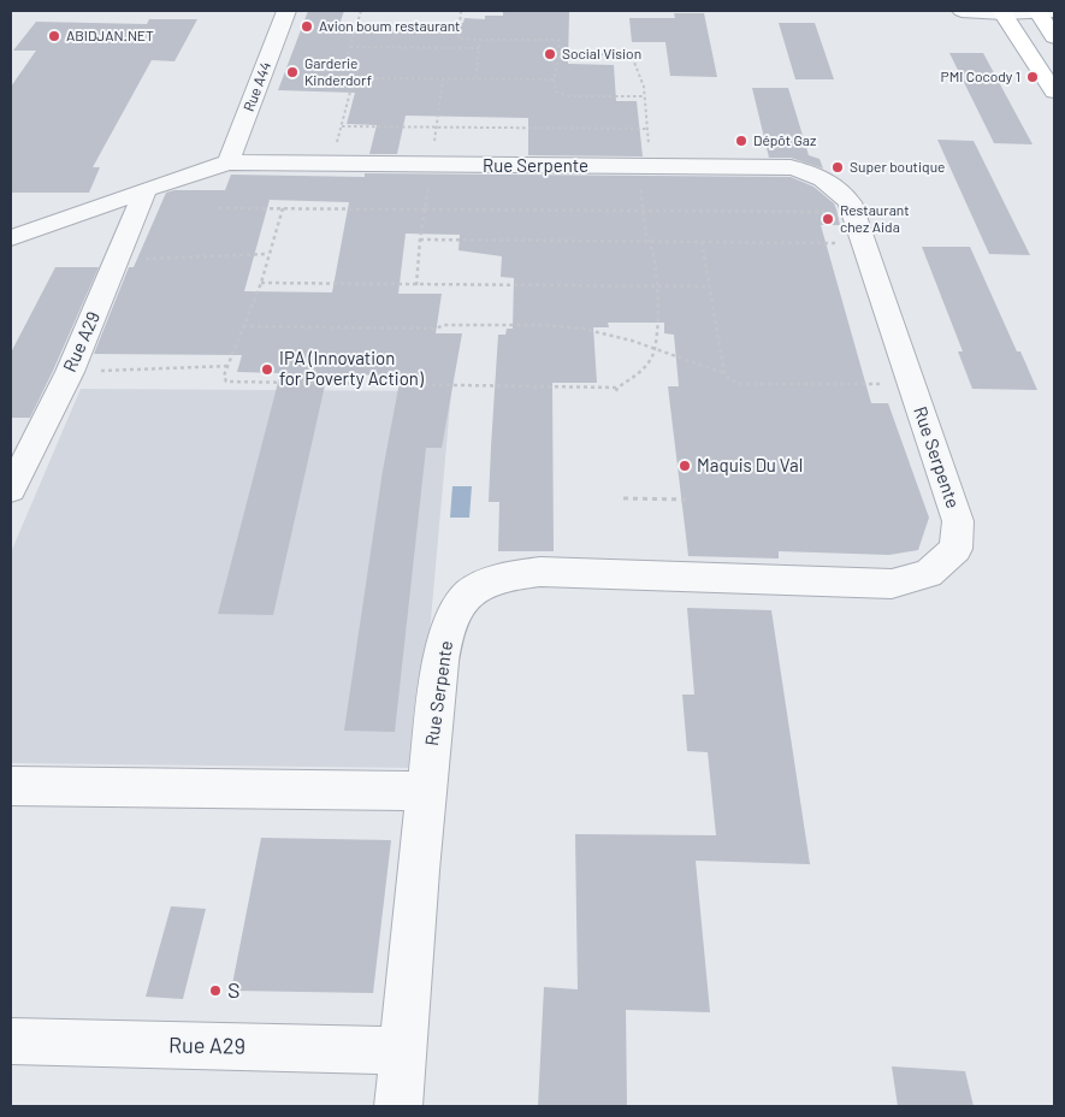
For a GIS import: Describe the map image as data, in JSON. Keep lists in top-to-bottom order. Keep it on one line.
{"streets":{"street":["Rue A44","Rue Serpente","Rue A29"]},"crossings":[["Rue A44","Rue Serpente"],["Rue Serpente","Rue A29"]],"places":["Avion boum restaurant","ABIDJAN.NET","Social Vision","Garderie Kinderdorf","PMI Cocody 1","Dépôt Gaz","Super boutique","Restaurant chez Aida","IPA (Innovation for Poverty Action)","Maquis Du Val","S"]}
